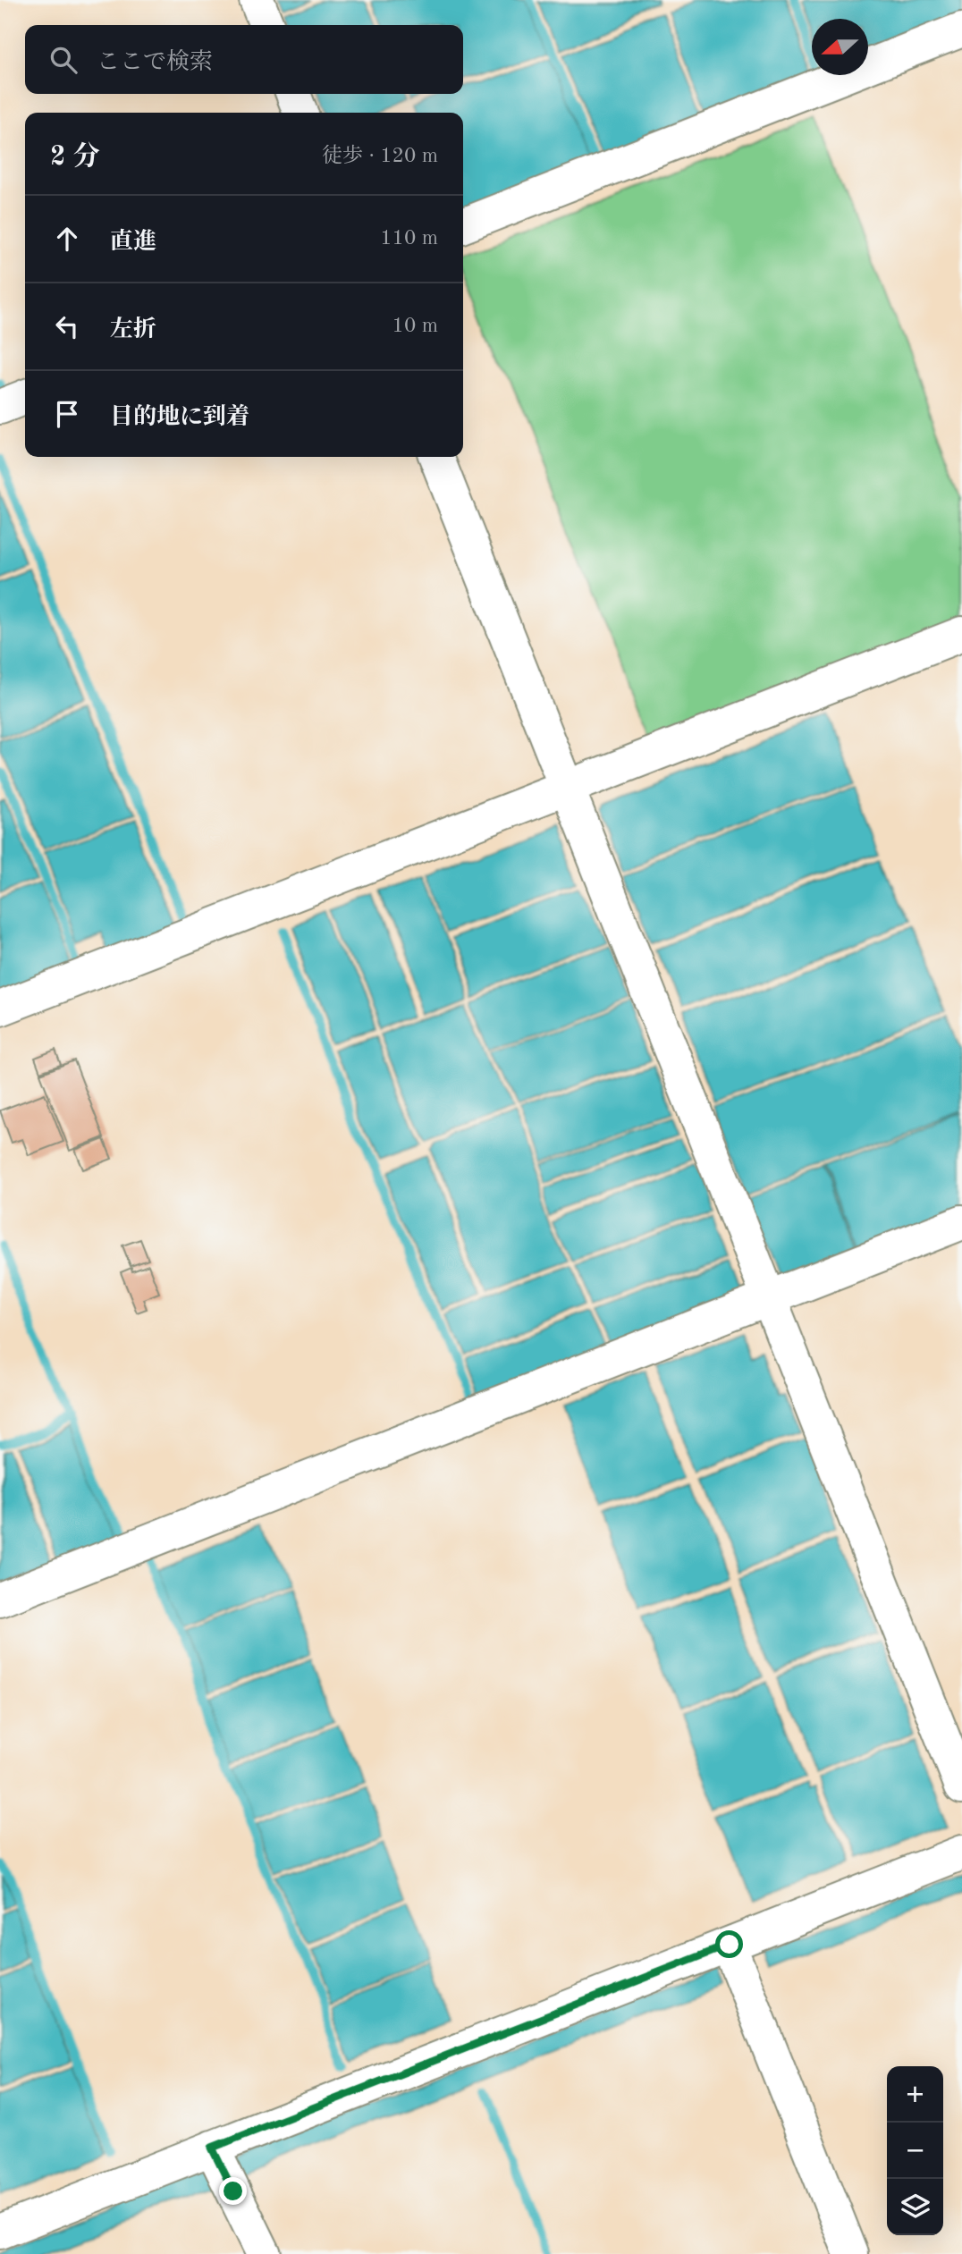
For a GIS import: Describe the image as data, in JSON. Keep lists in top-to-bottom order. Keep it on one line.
{"north":"left","page":{"search":"ここで検索","heading":["2 分","徒歩 · 120 m"],"list":[["直進","110 m"],["左折","10 m"],"目的地に到着"],"map_buttons":["+","−"]}}
